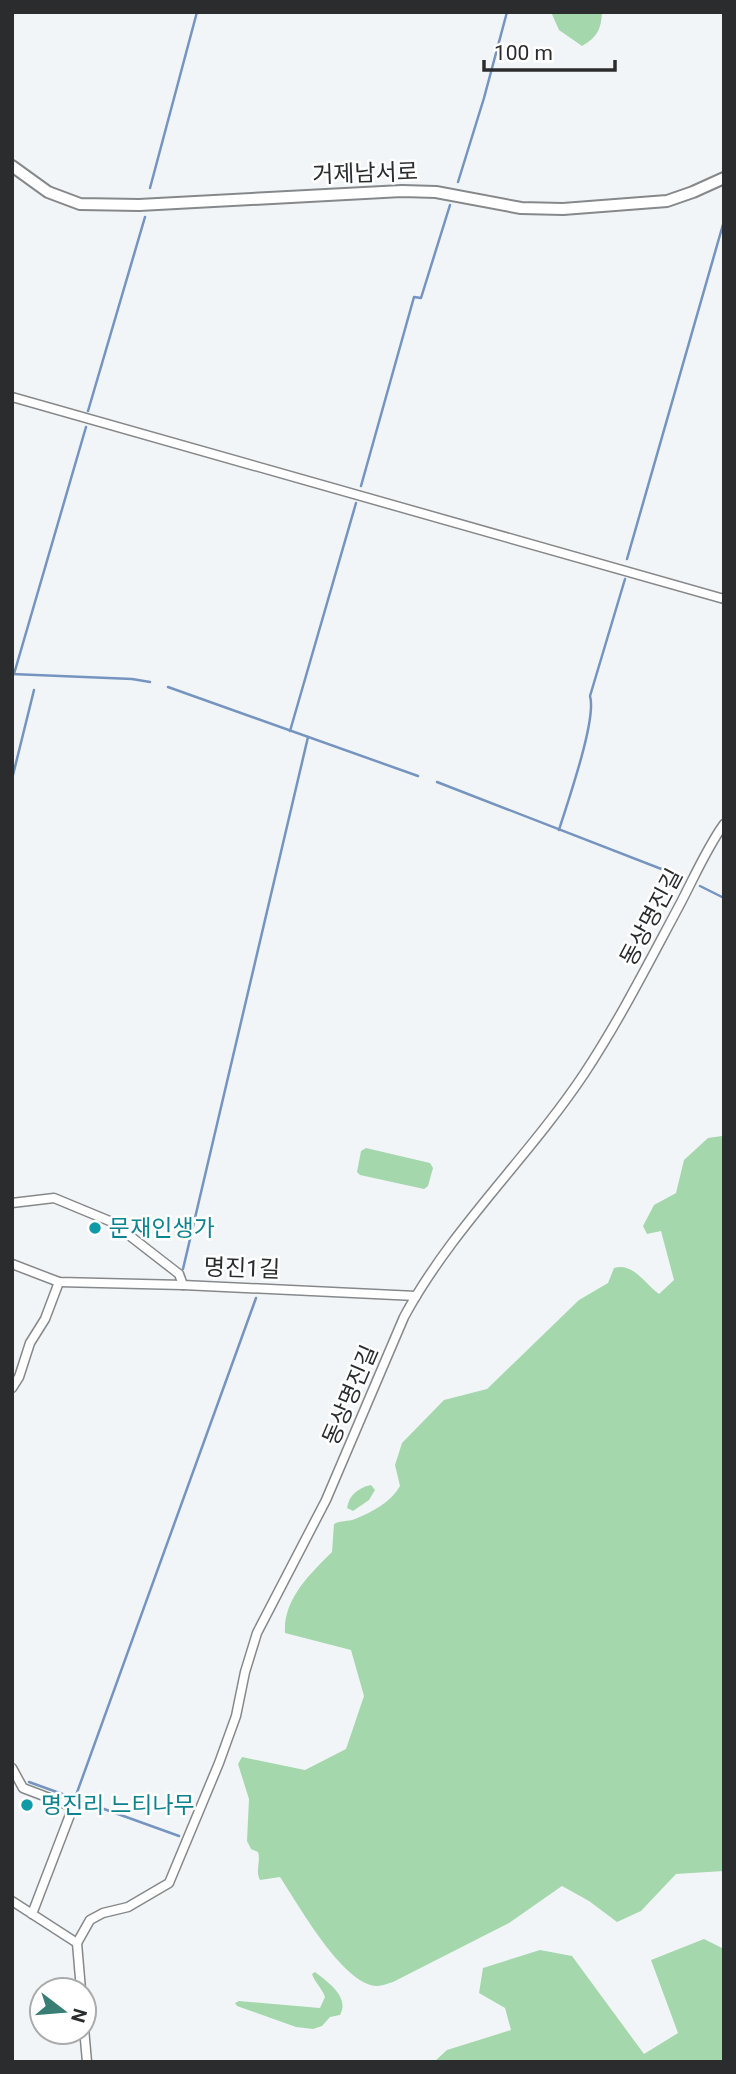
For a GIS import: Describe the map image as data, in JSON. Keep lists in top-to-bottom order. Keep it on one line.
{"streets":{"main road":["거제남서로"],"street":["동상명진길","명진1길"]},"crossings":[["동상명진길","명진1길"]],"places":["문재인생가","명진리 느티나무"],"scale_bar":"100 m","north":"right"}
